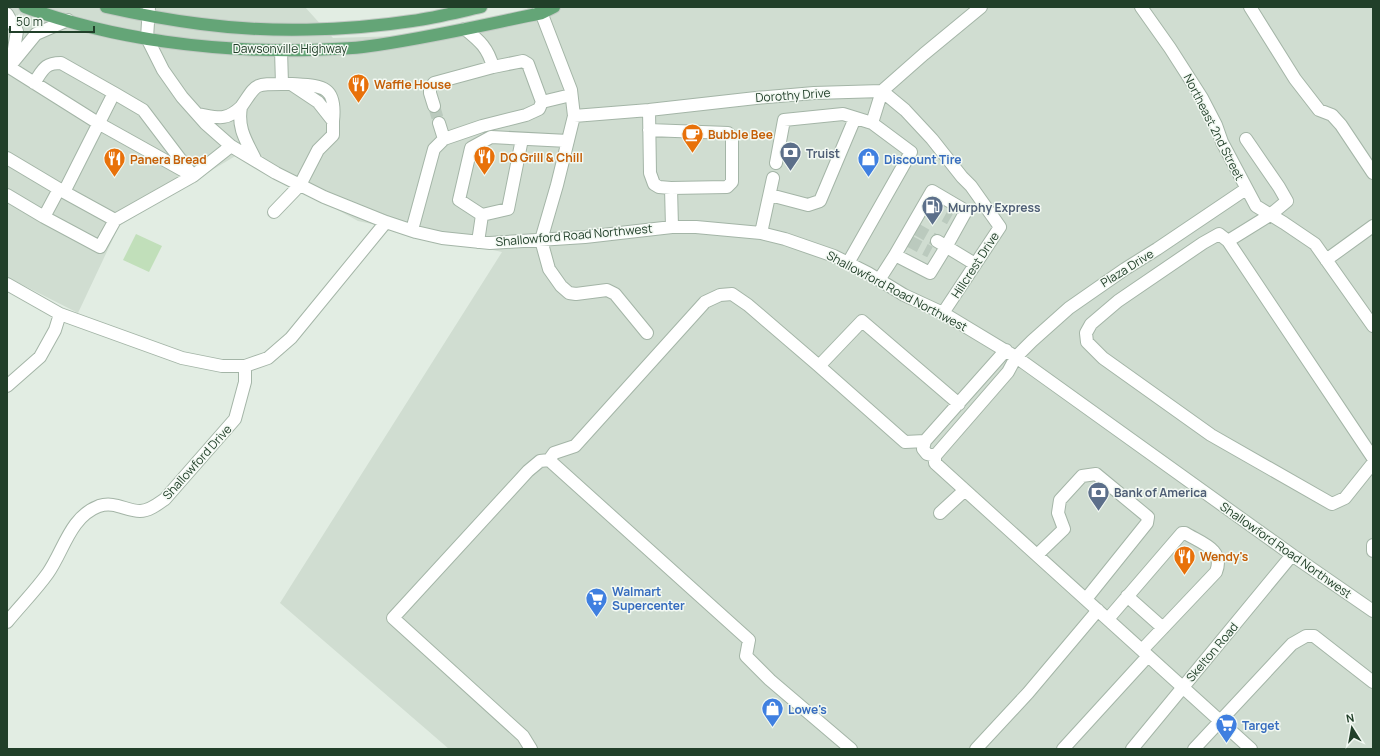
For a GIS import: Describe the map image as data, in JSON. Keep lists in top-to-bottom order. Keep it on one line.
{"streets":{"main road":["Dawsonville Highway"],"street":["Dorothy Drive","Northeast 2nd Street","Shallowford Road Northwest","Hillcrest Drive","Plaza Drive","Shallowford Drive","Skelton Road"]},"crossings":[["Dawsonville Highway","Shallowford Road Northwest"],["Dorothy Drive","Hillcrest Drive"],["Northeast 2nd Street","Plaza Drive"],["Shallowford Road Northwest","Hillcrest Drive"],["Shallowford Road Northwest","Plaza Drive"],["Shallowford Road Northwest","Skelton Road"]],"places":{"restaurant":["Waffle House","DQ Grill & Chill","Panera Bread","Wendy's"],"cafe":["Bubble Bee"],"bank":["Truist","Bank of America"],"shop":["Discount Tire","Lowe's"],"fuel station":["Murphy Express"],"supermarket":["Walmart Supercenter","Target"]},"scale_bar":"50 m","north":"top"}
